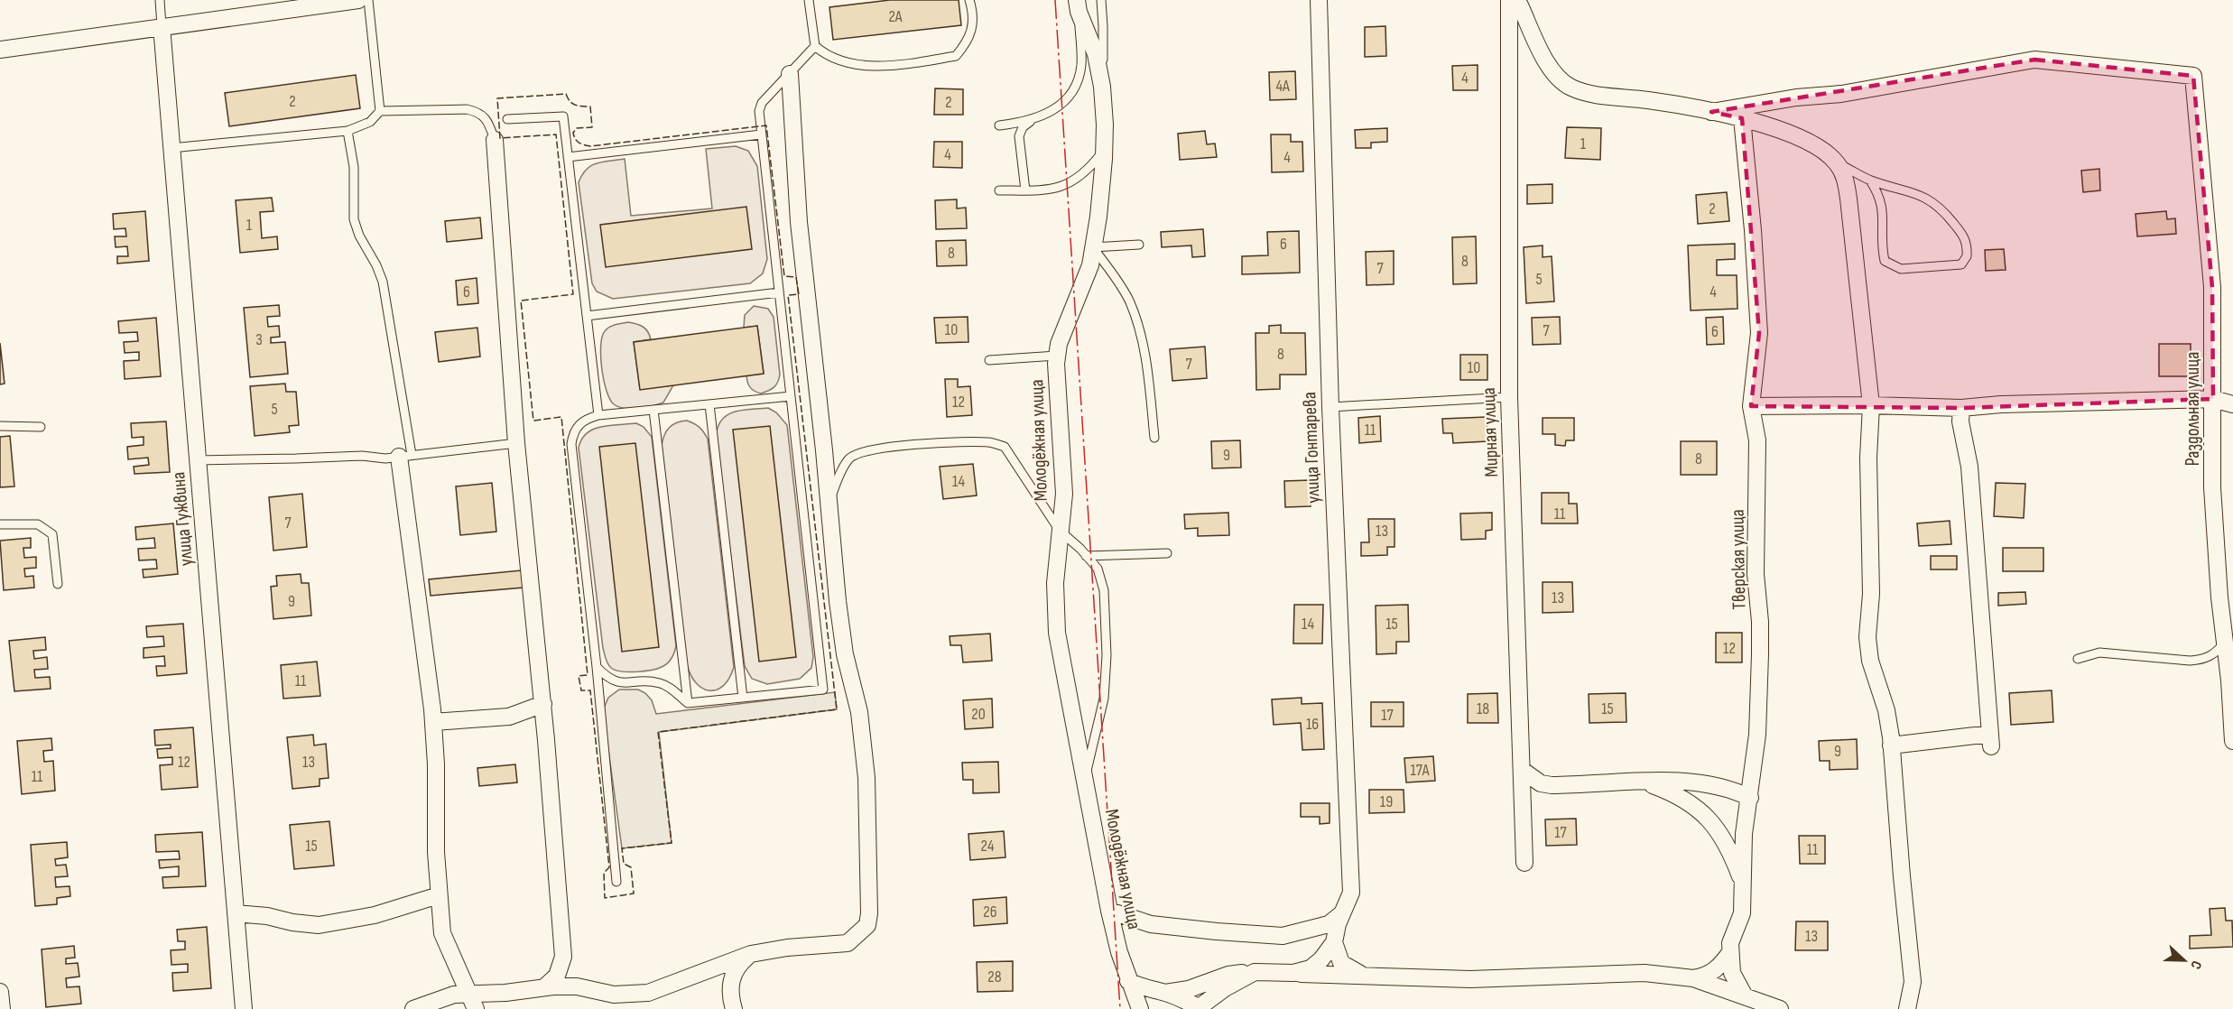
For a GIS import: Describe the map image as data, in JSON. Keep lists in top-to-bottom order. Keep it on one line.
{"streets":{"street":["Раздольная улица","Мирная улица","Молодёжная улица","улица Гонтарева","улица Гужвина","Тверская улица"]},"house_numbers":["2А","4","4А","2","2","1","4","4","2","1","6","8","8","7","5","6","4","10","7","6","3","8","7","10","12","5","11","9","8","14","11","7","13","13","9","14","15","12","11","18","15","20","17","16","9","12","13","17А","11","19","17","15","24","11","26","13","28"],"north":"right"}
